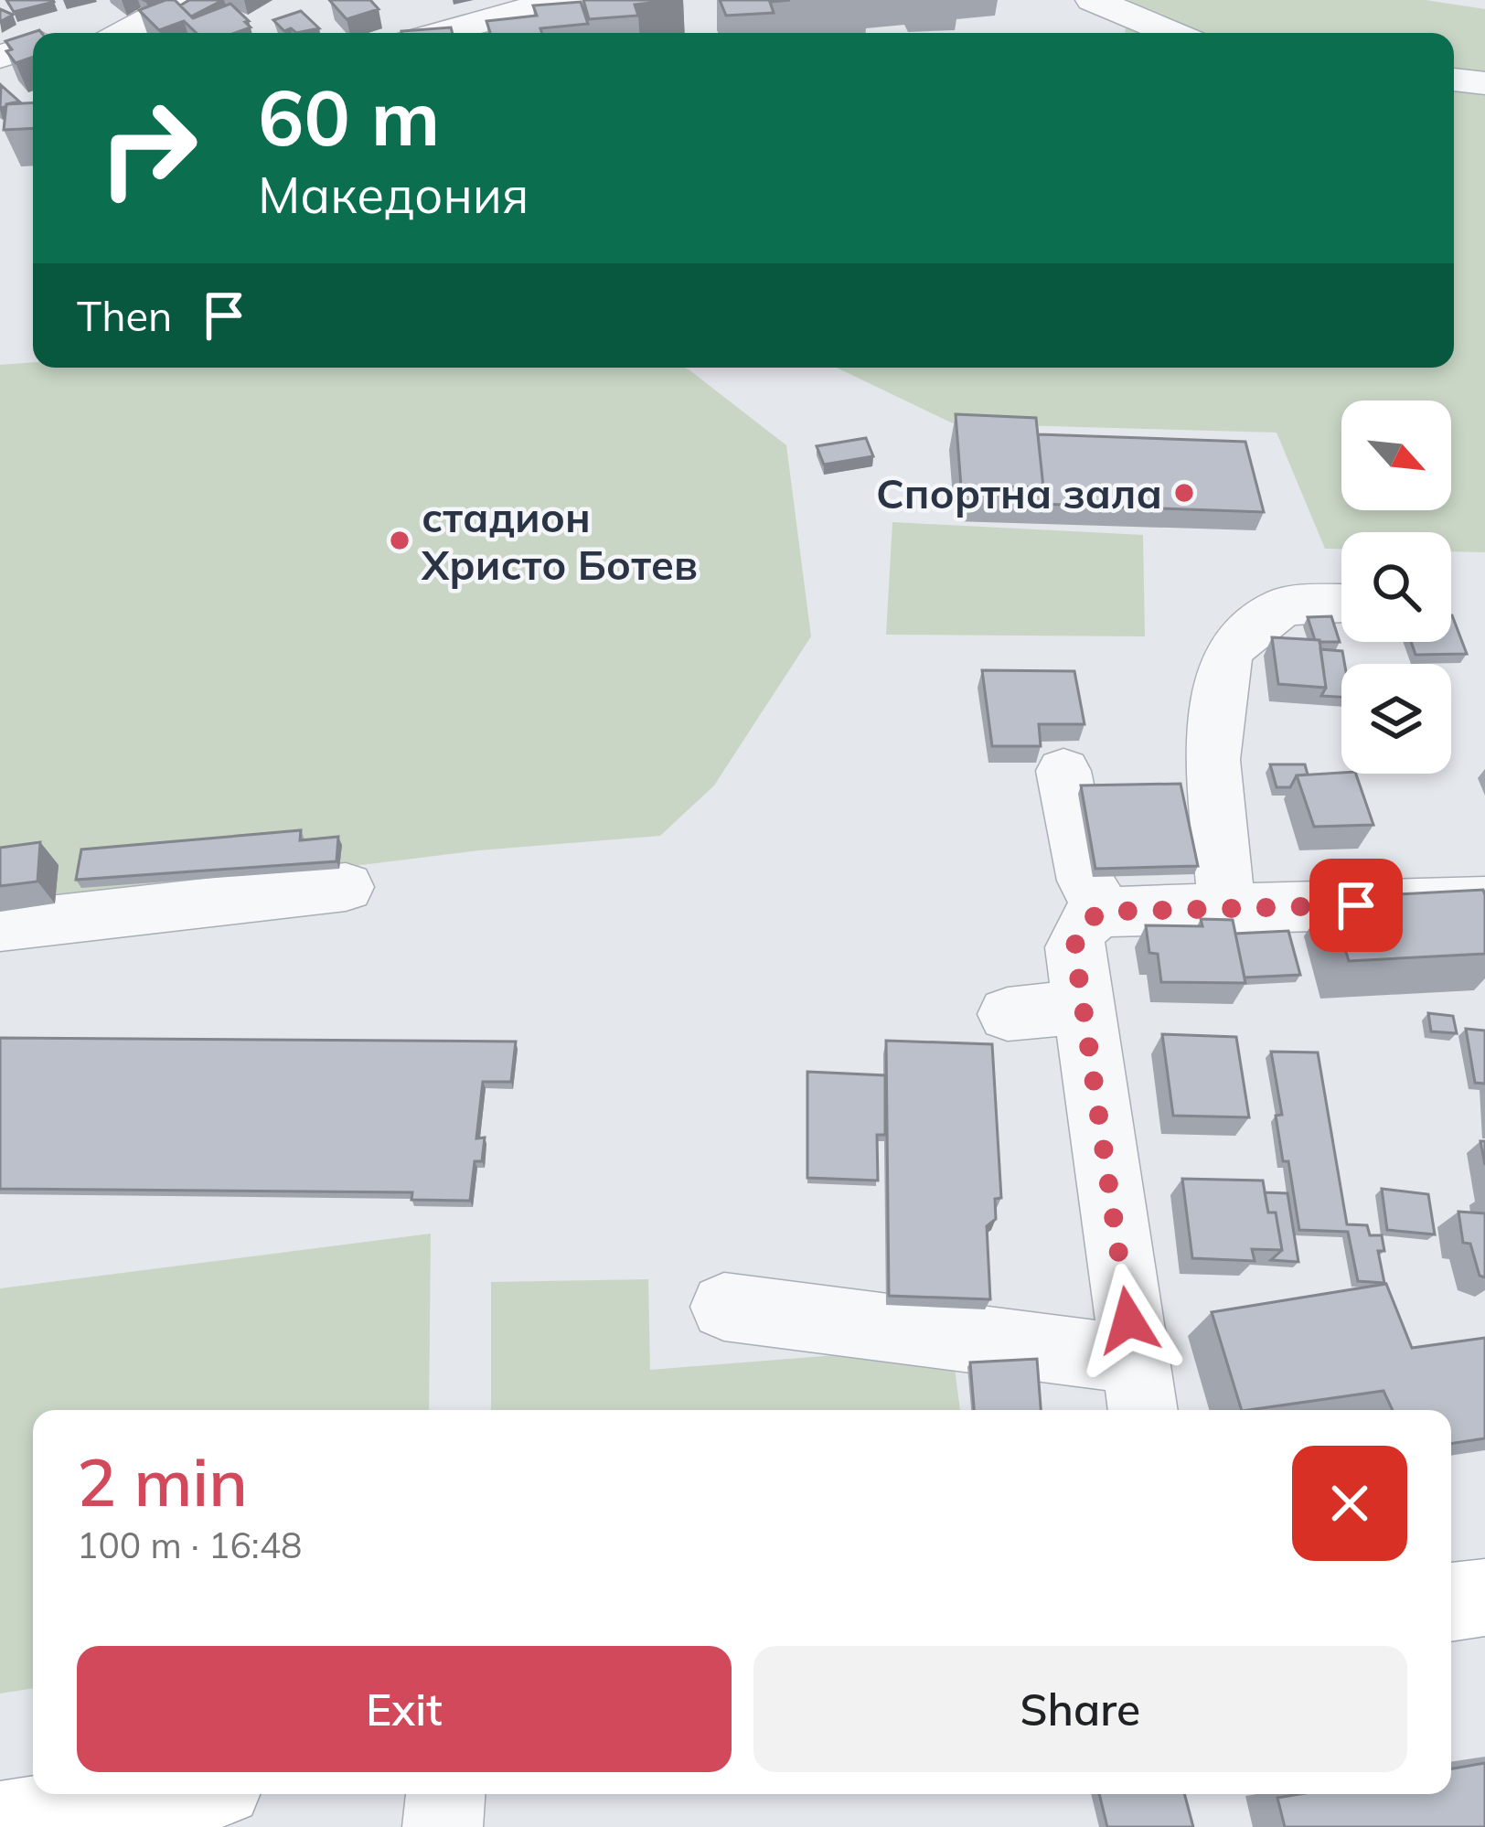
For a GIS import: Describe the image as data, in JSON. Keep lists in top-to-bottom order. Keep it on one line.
{"places":["Спортна зала","стадион Христо Ботев"],"north":"bottom right","page":{"turn":["60 m","Македония"],"then":"Then","heading":["2 min","100 m · 16:48"],"buttons":["Exit","Share"]}}
